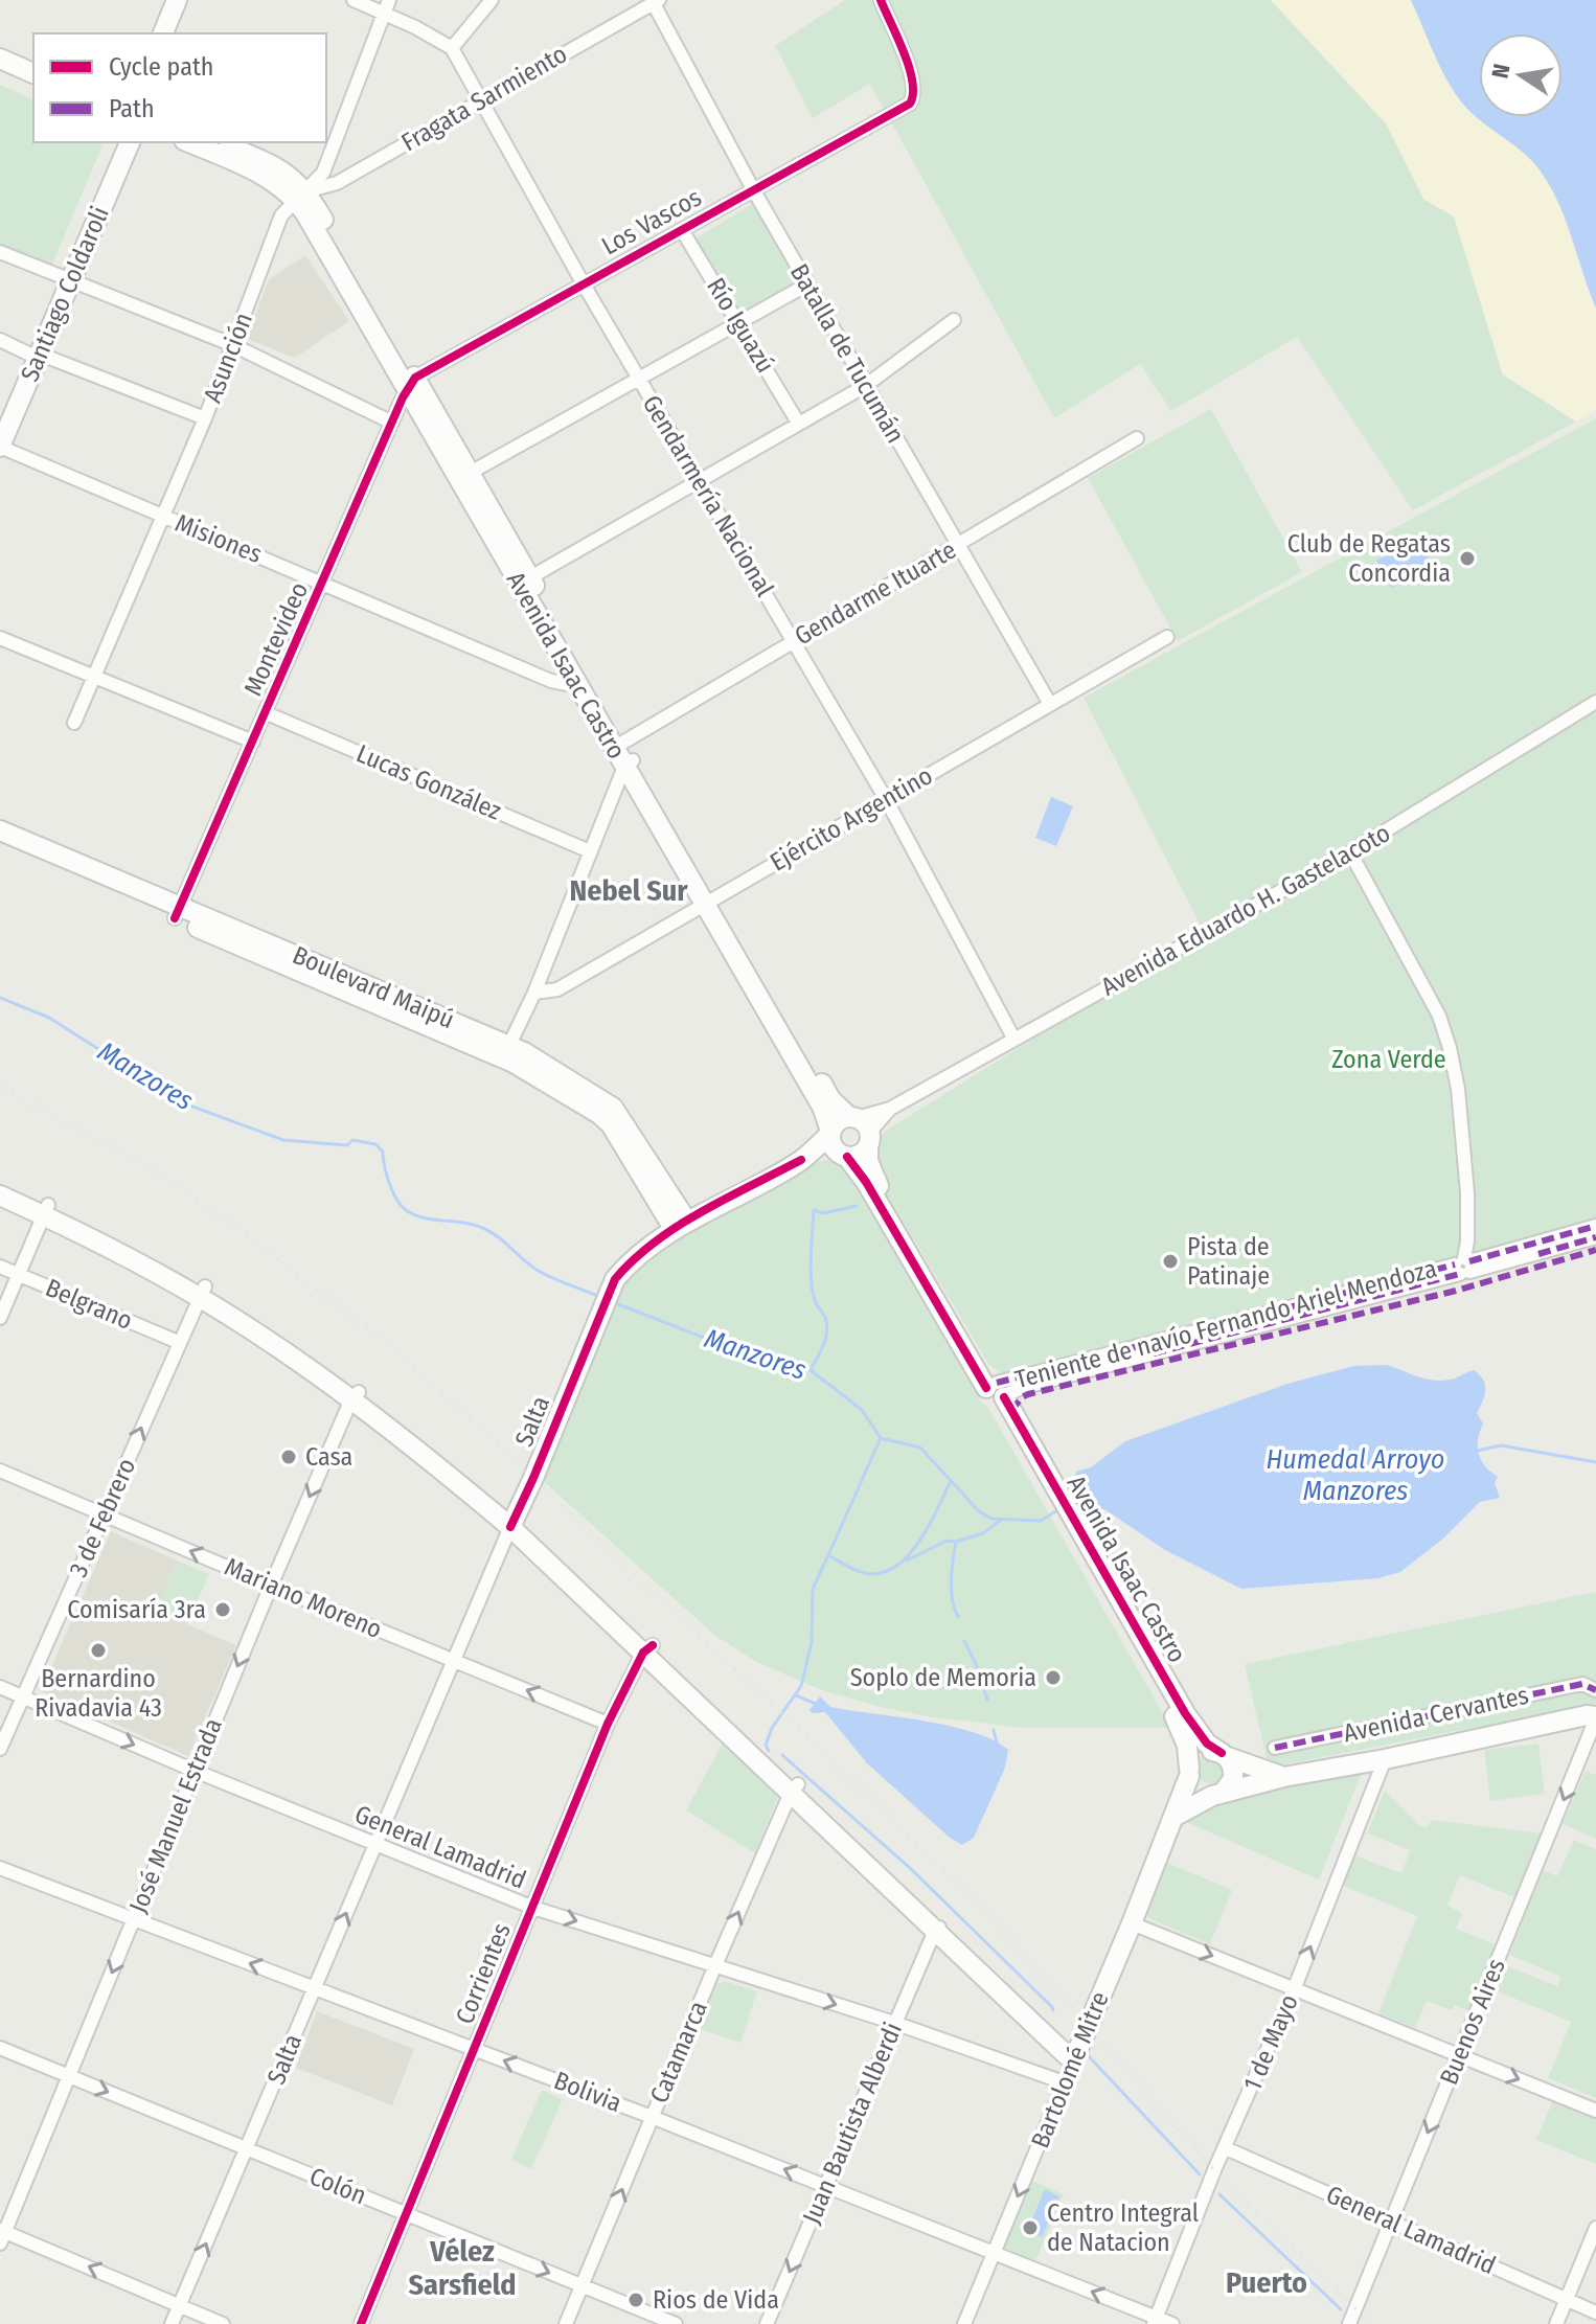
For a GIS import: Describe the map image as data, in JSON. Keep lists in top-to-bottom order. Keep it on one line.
{"streets":{"main road":["Santiago Coldaroli","Avenida Isaac Castro","Boulevard Maipú","Salta","Bartolomé Mitre"],"street":["Fragata Sarmiento","Los Vascos","Río Iguazú","Batalla de Tucumán","Asunción","Gendarmería Nacional","Misiones","Gendarme Ituarte","Montevideo","Lucas González","Ejército Argentino","Avenida Eduardo H. Gastelacoto","Belgrano","Teniente de navío Fernando Ariel Mendoza","3 de Febrero","Mariano Moreno","Avenida Cervantes","José Manuel Estrada","General Lamadrid","Corrientes","Buenos Aires","1 de Mayo","Catamarca","Bolivia","Juan Bautista Alberdi","Colón"]},"crossings":[["Fragata Sarmiento","Batalla de Tucumán"],["Fragata Sarmiento","Asunción"],["Fragata Sarmiento","Gendarmería Nacional"],["Fragata Sarmiento","Avenida Isaac Castro"],["Los Vascos","Río Iguazú"],["Los Vascos","Batalla de Tucumán"],["Los Vascos","Gendarmería Nacional"],["Los Vascos","Montevideo"],["Los Vascos","Avenida Isaac Castro"],["Santiago Coldaroli","Misiones"],["Batalla de Tucumán","Gendarme Ituarte"],["Batalla de Tucumán","Ejército Argentino"],["Asunción","Misiones"],["Asunción","Avenida Isaac Castro"],["Gendarmería Nacional","Gendarme Ituarte"],["Gendarmería Nacional","Ejército Argentino"],["Gendarmería Nacional","Avenida Eduardo H. Gastelacoto"],["Misiones","Montevideo"],["Misiones","Avenida Isaac Castro"],["Gendarme Ituarte","Avenida Isaac Castro"],["Montevideo","Avenida Isaac Castro"],["Montevideo","Lucas González"],["Montevideo","Boulevard Maipú"],["Avenida Isaac Castro","Ejército Argentino"],["Avenida Isaac Castro","Avenida Eduardo H. Gastelacoto"],["Avenida Isaac Castro","Teniente de navío Fernando Ariel Mendoza"],["Avenida Isaac Castro","Bartolomé Mitre"],["Boulevard Maipú","Salta"],["Belgrano","3 de Febrero"],["Salta","Mariano Moreno"],["Salta","General Lamadrid"],["Salta","Bolivia"],["Salta","Colón"],["3 de Febrero","Mariano Moreno"],["3 de Febrero","General Lamadrid"],["Mariano Moreno","José Manuel Estrada"],["Mariano Moreno","Corrientes"],["José Manuel Estrada","General Lamadrid"],["José Manuel Estrada","Bolivia"],["José Manuel Estrada","Colón"],["General Lamadrid","Corrientes"],["General Lamadrid","Buenos Aires"],["General Lamadrid","1 de Mayo"],["General Lamadrid","Catamarca"],["General Lamadrid","Bartolomé Mitre"],["General Lamadrid","Juan Bautista Alberdi"],["Corrientes","Bolivia"],["Corrientes","Colón"],["1 de Mayo","Bolivia"],["Catamarca","Bolivia"],["Catamarca","Colón"],["Bartolomé Mitre","Bolivia"],["Bolivia","Juan Bautista Alberdi"]],"one_way":["3 de Febrero","Mariano Moreno","José Manuel Estrada","General Lamadrid","Buenos Aires","1 de Mayo","Catamarca","Bolivia","Colón"],"districts":["Nebel Sur","Vélez Sarsfield","Puerto"],"water":["Manzores","Humedal Arroyo Manzores"],"parks":["Zona Verde"],"places":["Club de Regatas Concordia","Pista de Patinaje","Casa","Comisaría 3ra","Bernardino Rivadavia 43","Soplo de Memoria","Centro Integral de Natacion","Rios de Vida"],"legend":["Cycle path","Path"],"north":"left"}
